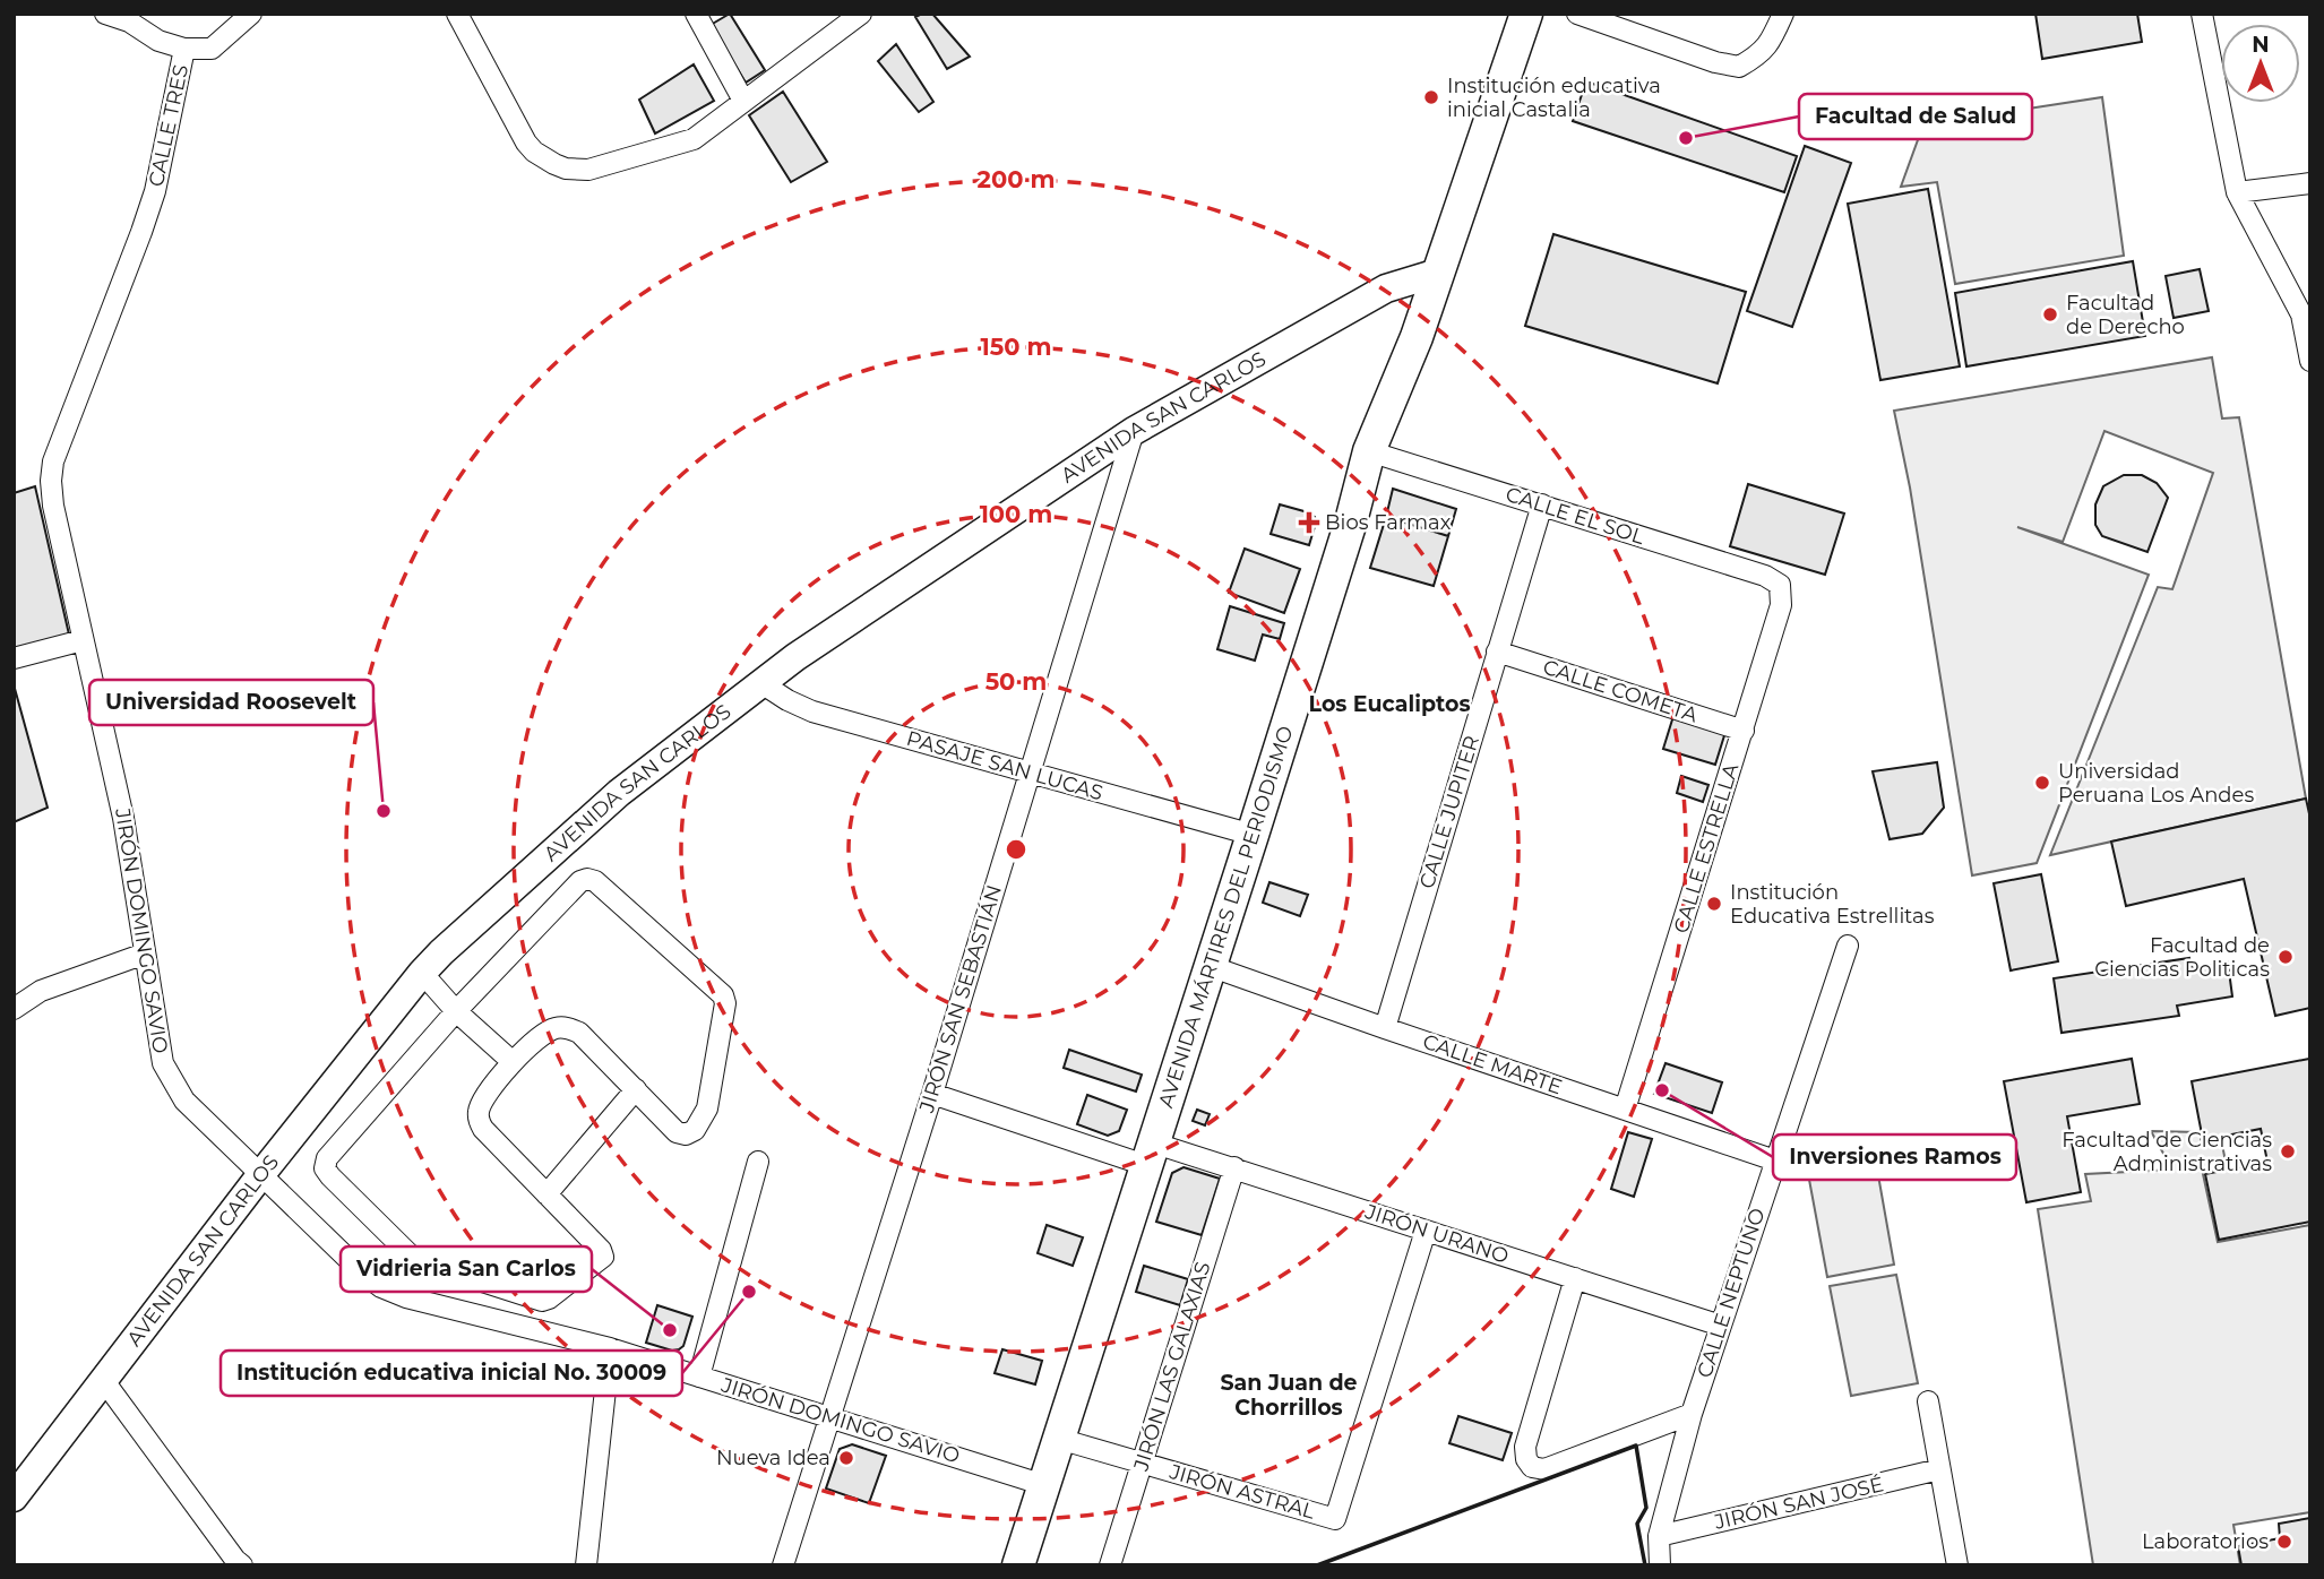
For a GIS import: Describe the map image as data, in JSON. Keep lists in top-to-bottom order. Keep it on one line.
{"streets":{"main road":["AVENIDA SAN CARLOS","AVENIDA MÁRTIRES DEL PERIODISMO"],"street":["CALLE TRES","CALLE EL SOL","CALLE COMETA","PASAJE SAN LUCAS","CALLE JUPITER","CALLE ESTRELLA","JIRÓN DOMINGO SAVIO","JIRÓN SAN SEBASTIÁN","CALLE MARTE","JIRÓN URANO","CALLE NEPTUNO","JIRÓN LAS GALAXIAS","JIRÓN ASTRAL","JIRÓN SAN JOSÉ"]},"crossings":[["CALLE TRES","JIRÓN DOMINGO SAVIO"],["AVENIDA SAN CARLOS","PASAJE SAN LUCAS"],["AVENIDA SAN CARLOS","AVENIDA MÁRTIRES DEL PERIODISMO"],["AVENIDA SAN CARLOS","JIRÓN DOMINGO SAVIO"],["AVENIDA SAN CARLOS","JIRÓN SAN SEBASTIÁN"],["CALLE EL SOL","CALLE JUPITER"],["CALLE EL SOL","CALLE ESTRELLA"],["CALLE EL SOL","AVENIDA MÁRTIRES DEL PERIODISMO"],["CALLE COMETA","CALLE JUPITER"],["CALLE COMETA","CALLE ESTRELLA"],["PASAJE SAN LUCAS","AVENIDA MÁRTIRES DEL PERIODISMO"],["PASAJE SAN LUCAS","JIRÓN SAN SEBASTIÁN"],["CALLE JUPITER","CALLE MARTE"],["CALLE ESTRELLA","CALLE MARTE"],["AVENIDA MÁRTIRES DEL PERIODISMO","JIRÓN DOMINGO SAVIO"],["AVENIDA MÁRTIRES DEL PERIODISMO","CALLE MARTE"],["AVENIDA MÁRTIRES DEL PERIODISMO","JIRÓN URANO"],["AVENIDA MÁRTIRES DEL PERIODISMO","JIRÓN ASTRAL"],["JIRÓN DOMINGO SAVIO","JIRÓN SAN SEBASTIÁN"],["JIRÓN SAN SEBASTIÁN","JIRÓN URANO"],["CALLE MARTE","CALLE NEPTUNO"],["JIRÓN URANO","CALLE NEPTUNO"],["JIRÓN URANO","JIRÓN LAS GALAXIAS"],["JIRÓN URANO","JIRÓN ASTRAL"],["CALLE NEPTUNO","JIRÓN SAN JOSÉ"],["JIRÓN LAS GALAXIAS","JIRÓN ASTRAL"]],"districts":["Los Eucaliptos","San Juan de Chorrillos"],"places":{"other":["Institución educativa inicial Castalia","Facultad de Salud","Facultad de Derecho","Universidad Peruana Los Andes","Universidad Roosevelt","Institución Educativa Estrellitas","Facultad de Ciencias Politicas","Inversiones Ramos","Facultad de Ciencias Administrativas","Institución educativa inicial No. 30009","Vidrieria San Carlos","Nueva Idea","Laboratorios"],"health":["Bios Farmax"]},"north":"top","rings":["200 m","150 m","100 m","50 m"]}
